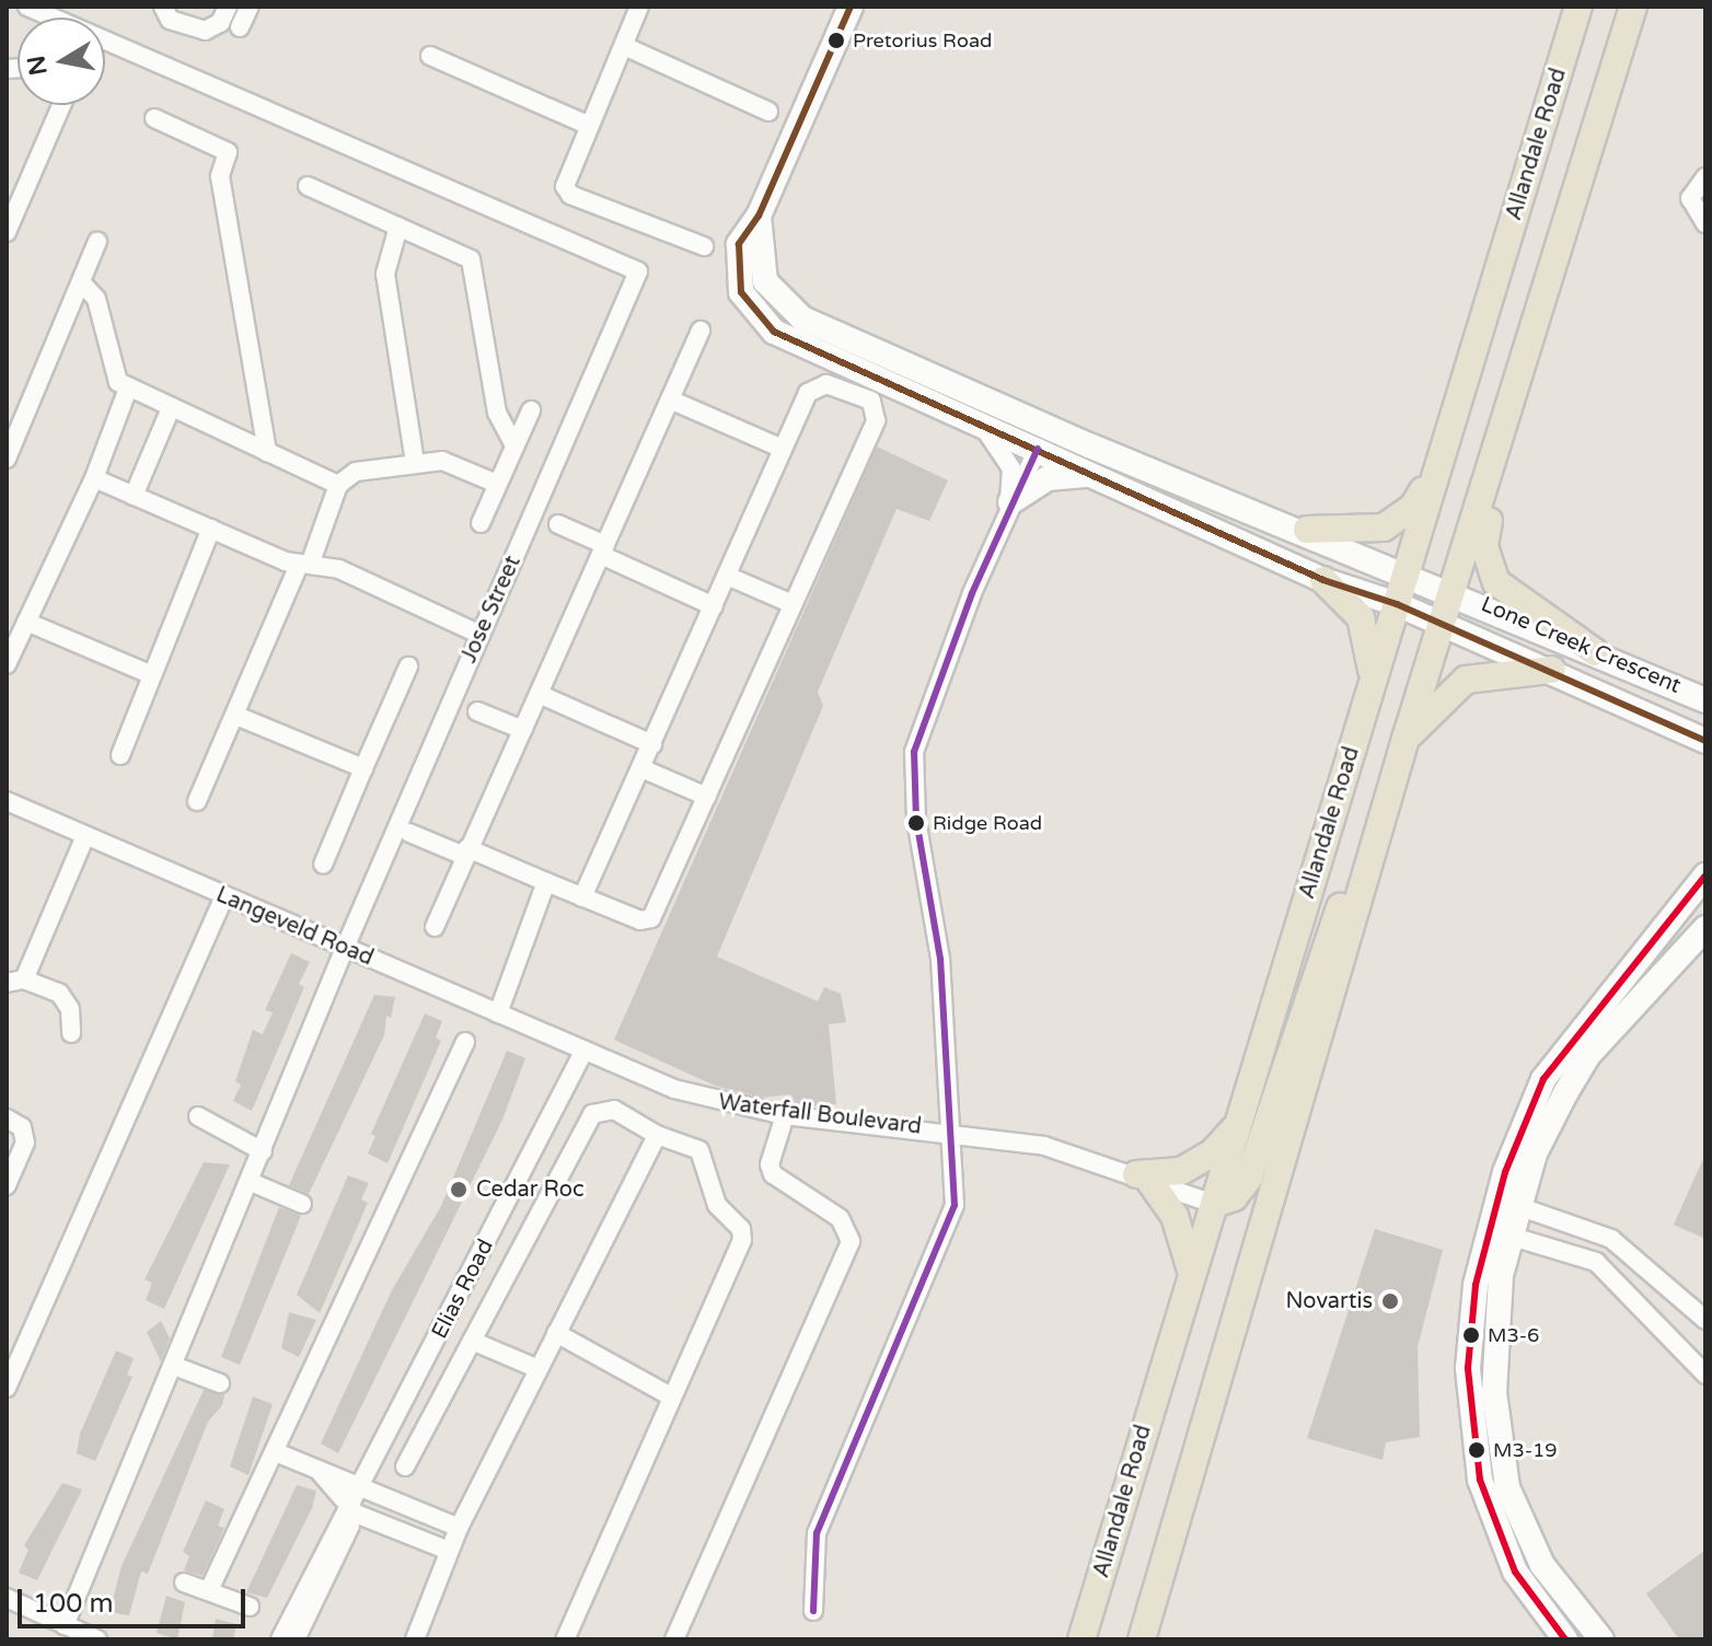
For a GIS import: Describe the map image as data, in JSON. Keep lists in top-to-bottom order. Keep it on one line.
{"streets":{"main road":["Allandale Road"],"street":["Jose Street","Lone Creek Crescent","Langeveld Road","Waterfall Boulevard","Elias Road"]},"crossings":[["Allandale Road","Lone Creek Crescent"],["Allandale Road","Waterfall Boulevard"],["Jose Street","Langeveld Road"],["Langeveld Road","Waterfall Boulevard"],["Langeveld Road","Elias Road"],["Waterfall Boulevard","Elias Road"]],"places":["Pretorius Road","Ridge Road","Cedar Roc","Novartis","M3-6","M3-19"],"scale_bar":"100 m","north":"left"}
